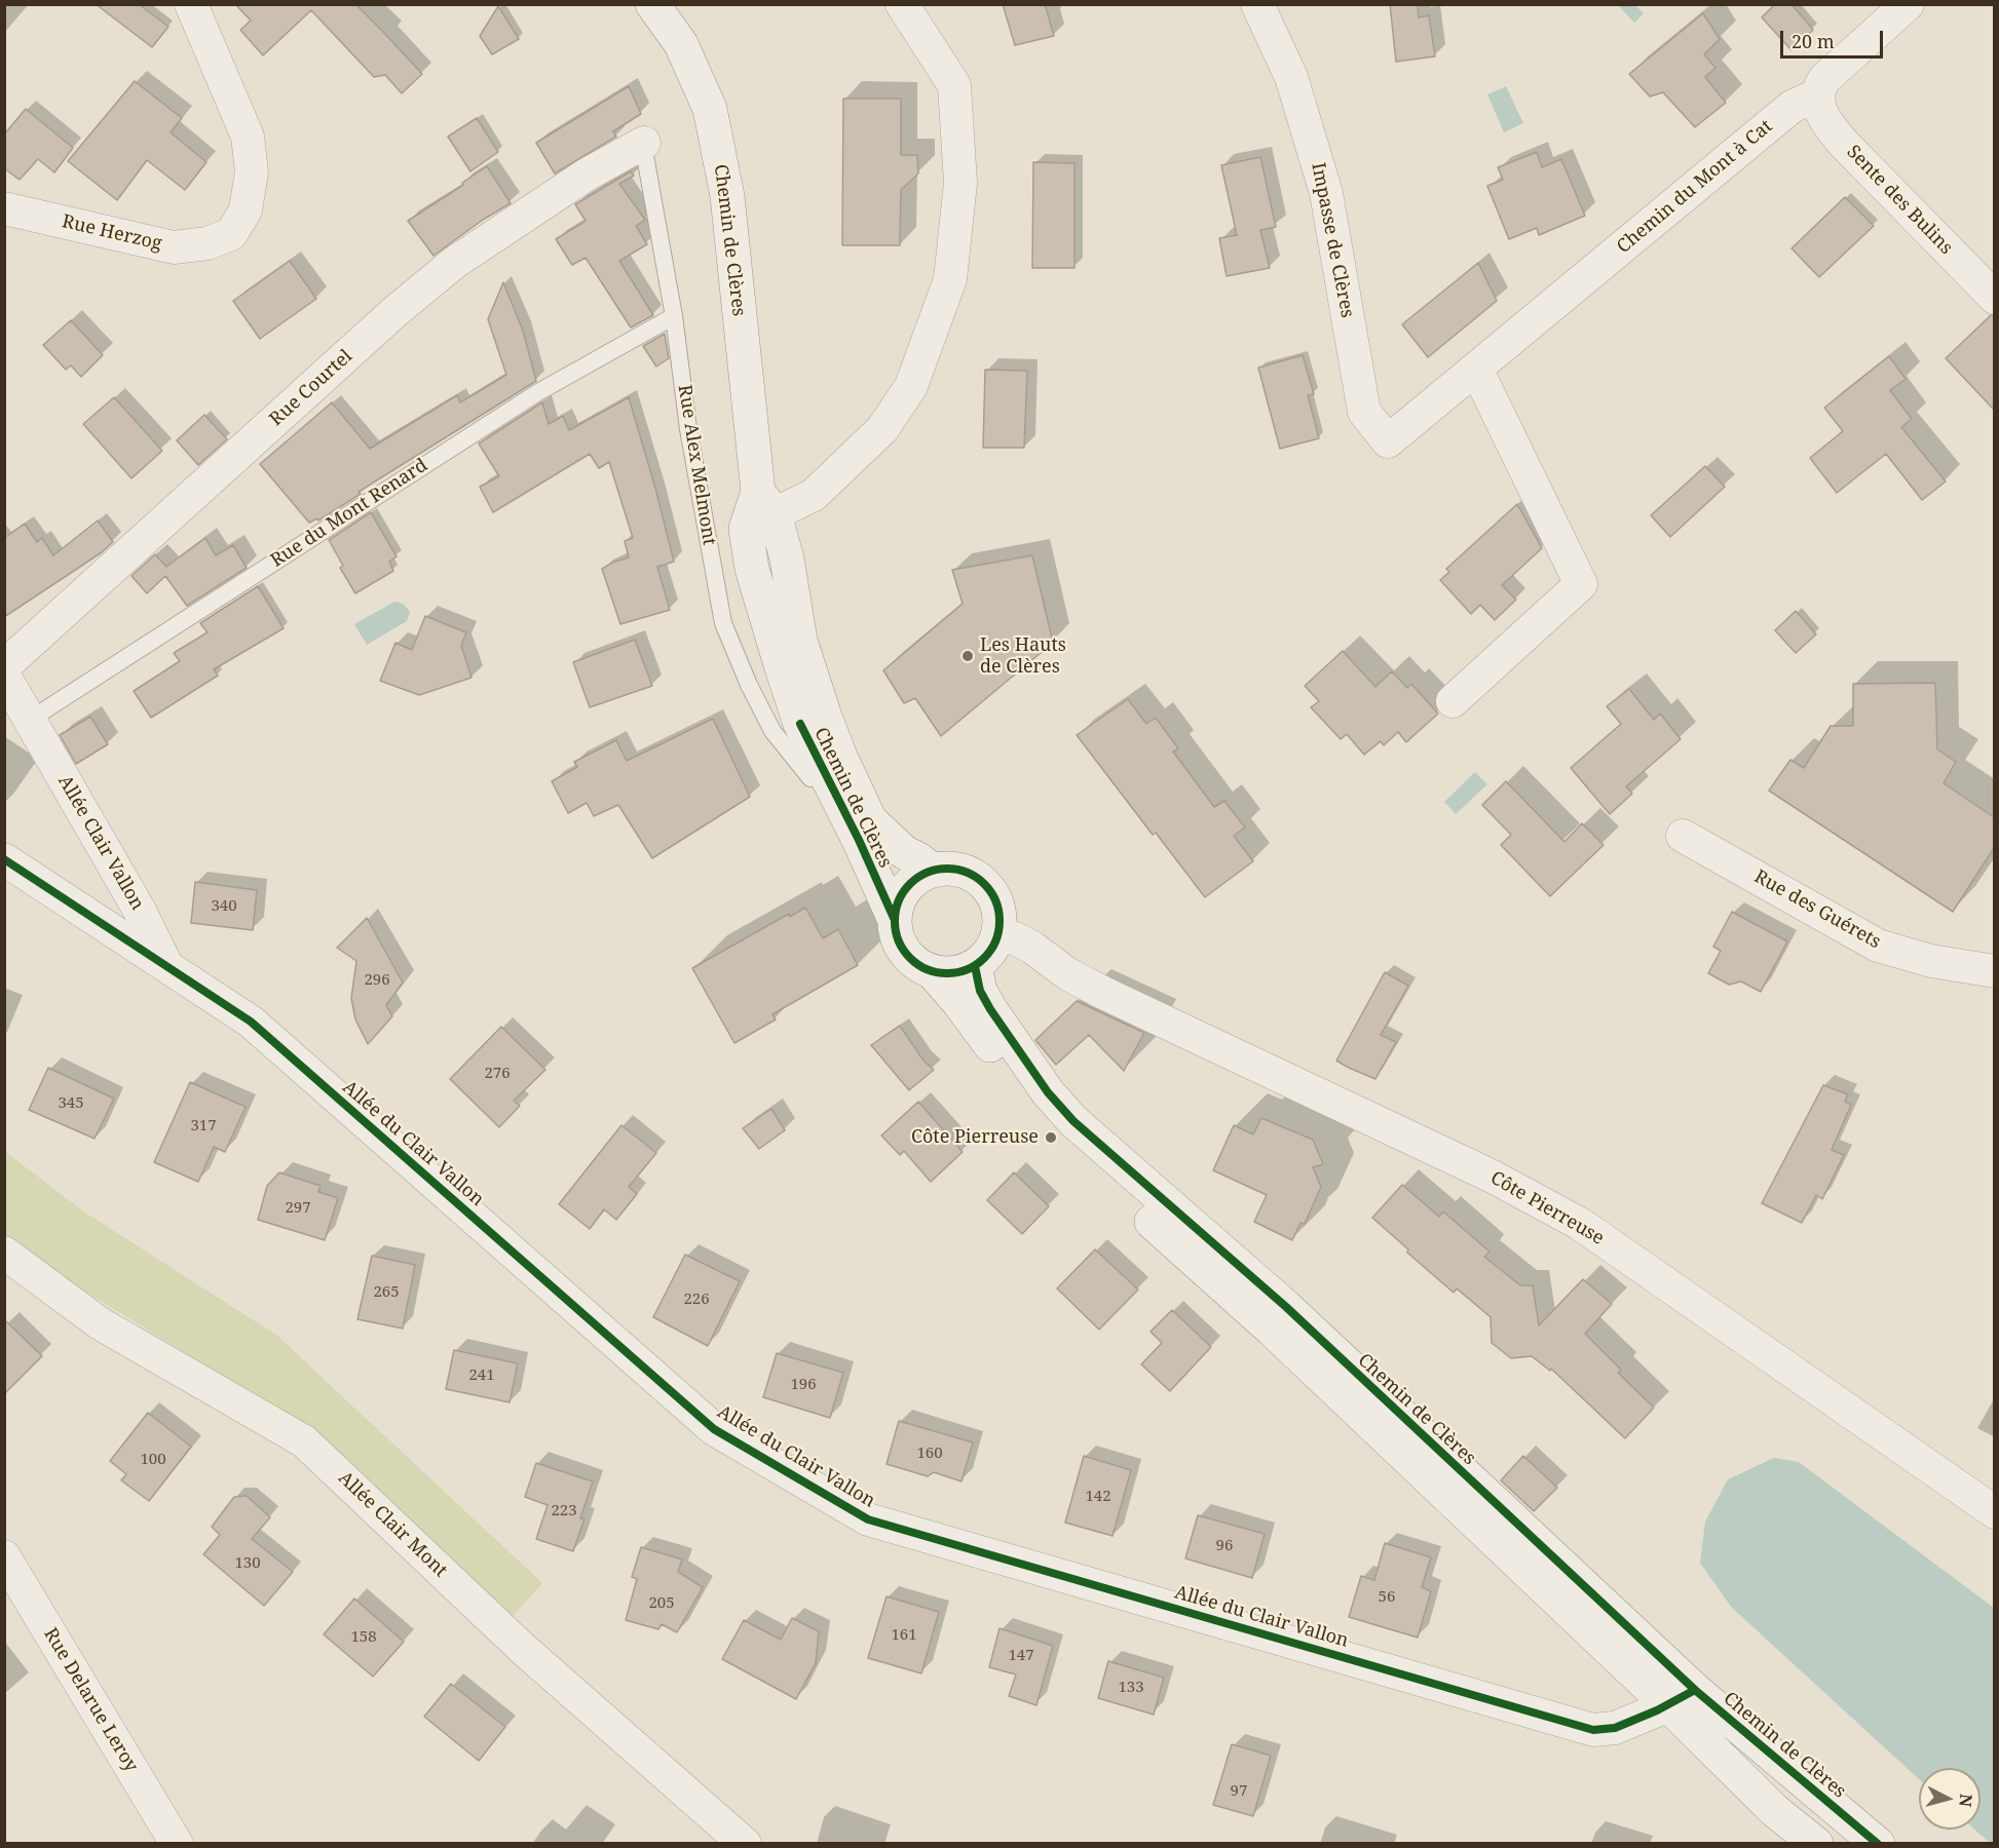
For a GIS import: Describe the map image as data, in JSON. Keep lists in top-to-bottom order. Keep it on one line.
{"streets":{"street":["Chemin du Mont à Cat","Sente des Bulins","Rue Herzog","Chemin de Clères","Impasse de Clères","Rue Courtel","Allée Clair Vallon","Rue des Guérets","Allée du Clair Vallon","Côte Pierreuse","Allée Clair Mont","Rue Delarue Leroy"],"lane":["Rue Alex Melmont","Rue du Mont Renard"]},"crossings":[["Chemin du Mont à Cat","Sente des Bulins"],["Chemin du Mont à Cat","Impasse de Clères"],["Chemin de Clères","Allée du Clair Vallon"],["Chemin de Clères","Côte Pierreuse"],["Rue Courtel","Rue Alex Melmont"],["Rue Alex Melmont","Rue du Mont Renard"],["Rue du Mont Renard","Allée Clair Vallon"],["Allée Clair Vallon","Allée du Clair Vallon"]],"places":["Les Hauts de Clères","Côte Pierreuse"],"house_numbers":["340","296","276","345","317","297","265","226","241","196","160","100","142","223","96","130","56","205","161","158","147","133","97"],"scale_bar":"20 m","north":"right"}
